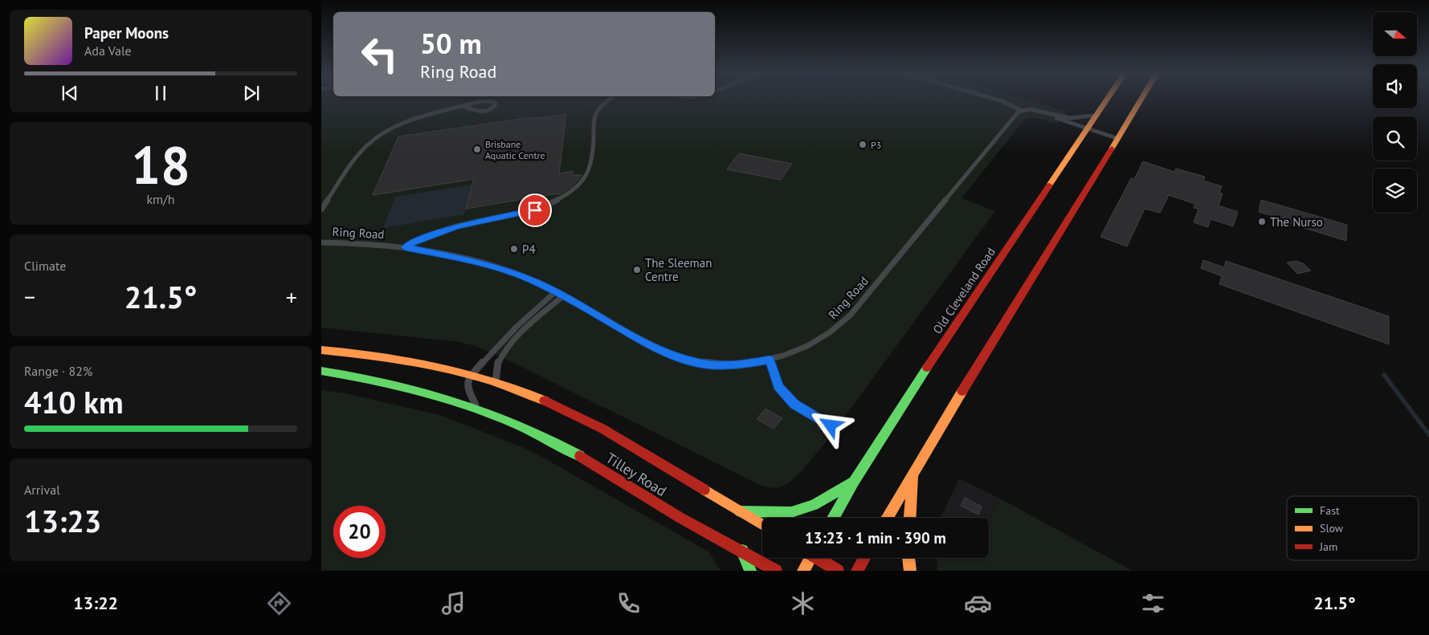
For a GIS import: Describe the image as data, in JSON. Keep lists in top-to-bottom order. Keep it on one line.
{"streets":{"main road":["Old Cleveland Road","Tilley Road"],"lane":["Ring Road"]},"places":["P3","Brisbane Aquatic Centre","The Nurso","P4","The Sleeman Centre"],"legend":["Fast","Slow","Jam"],"north":"right","page":{"turn":["50 m","Ring Road"],"song":["Paper Moons","Ada Vale"],"tile":[["18","km/h"],"Climate",["Range · 82%","410 km"],["Arrival","13:23"]],"heat":["−","21.5°","+"],"limit":"20","trip":"13:23 · 1 min · 390 m","tabs":["13:22","21.5°"]}}
